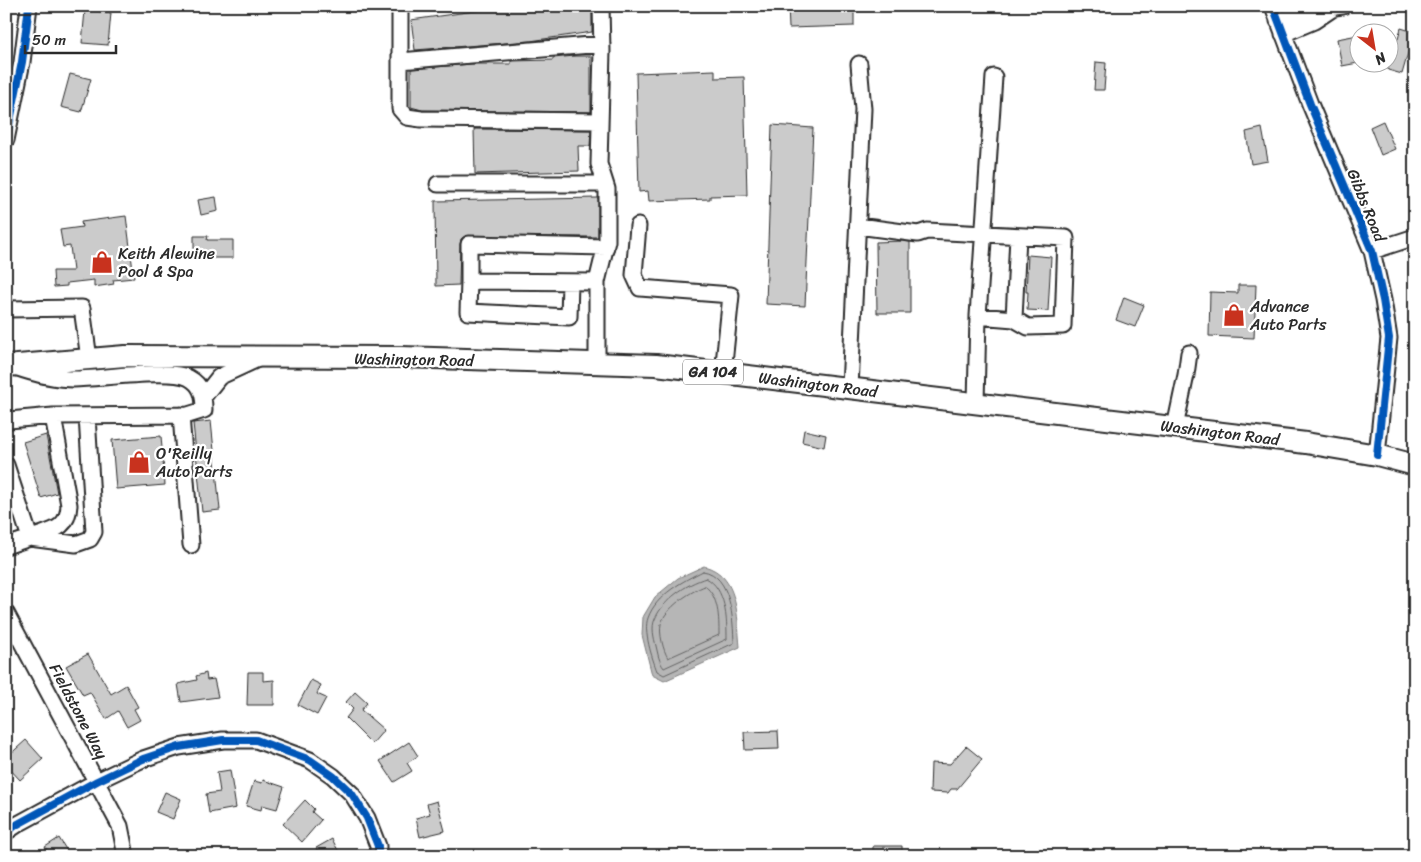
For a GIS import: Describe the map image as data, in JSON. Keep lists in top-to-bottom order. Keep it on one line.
{"streets":{"main road":["Washington Road","GA 104"],"street":["Gibbs Road","Fieldstone Way"]},"crossings":[["Gibbs Road","Washington Road"]],"places":{"shop":["Keith Alewine Pool & Spa","Advance Auto Parts","O'Reilly Auto Parts"]},"scale_bar":"50 m","north":"bottom right"}
